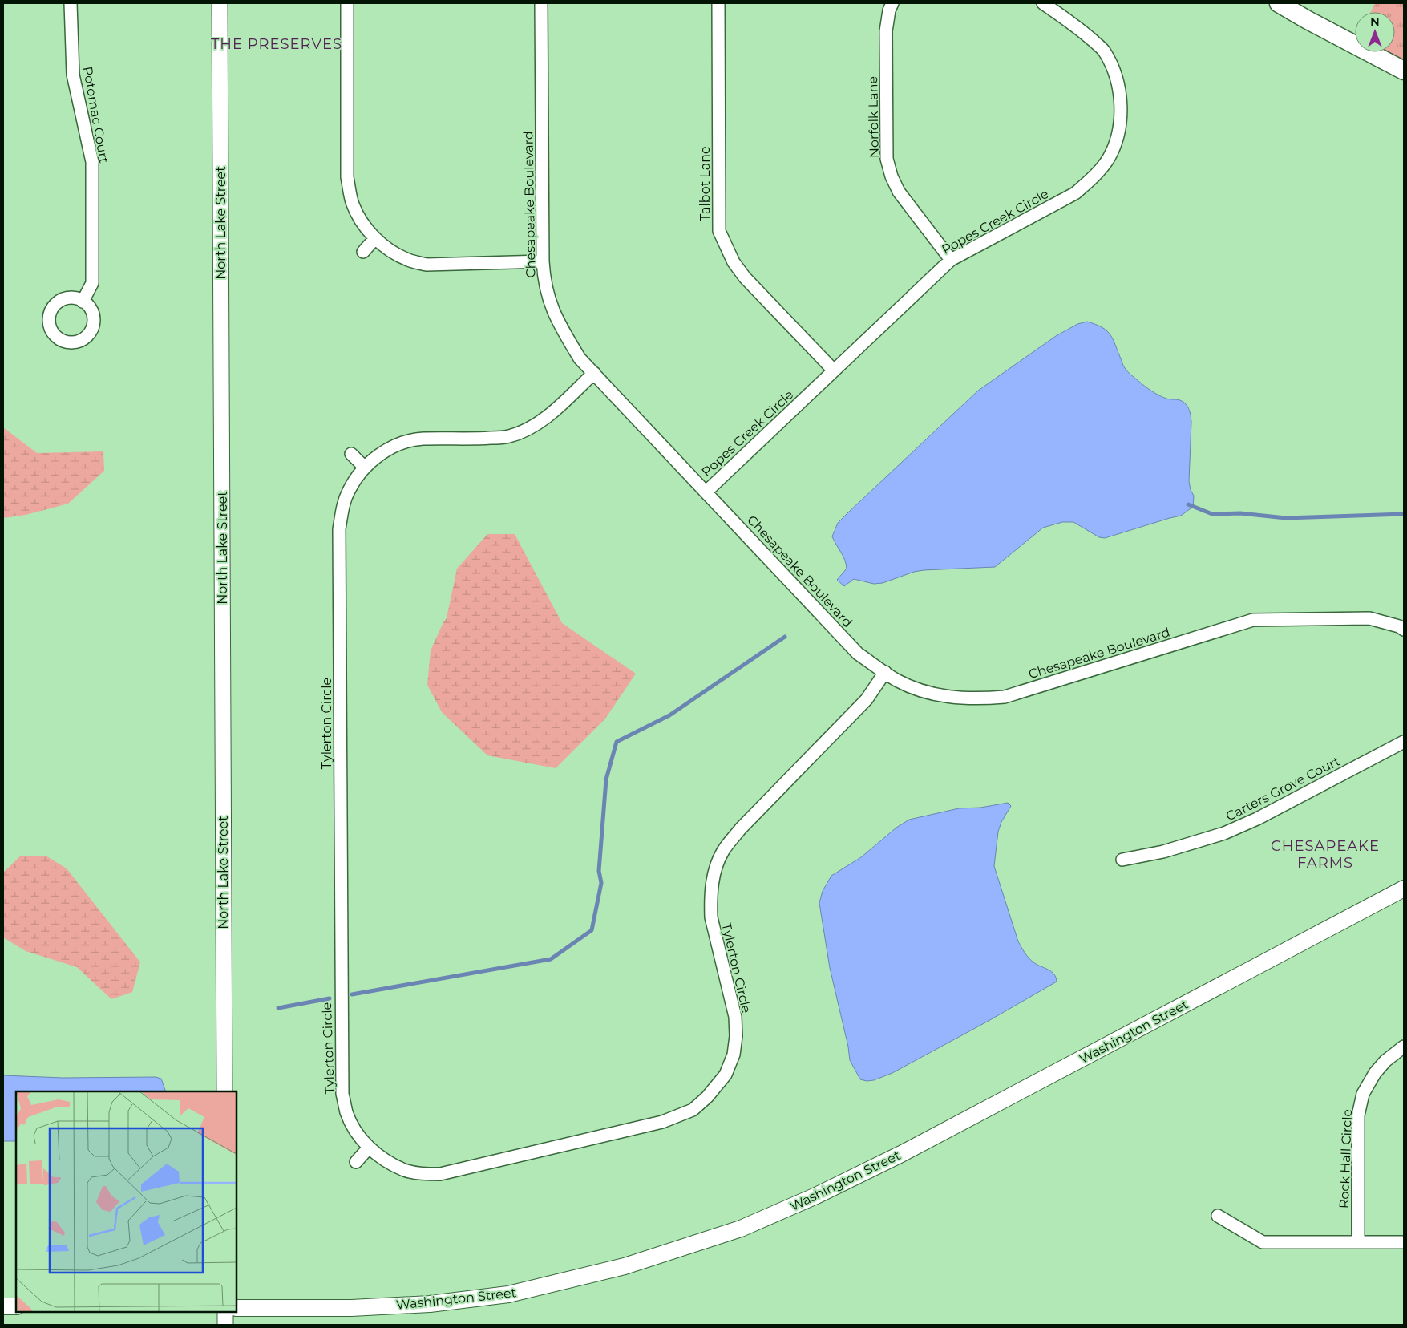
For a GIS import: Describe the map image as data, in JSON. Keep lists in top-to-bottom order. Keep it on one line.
{"streets":{"main road":["Washington Street"],"street":["Potomac Court","Norfolk Lane","Talbot Lane","Chesapeake Boulevard","Popes Creek Circle","North Lake Street","Tylerton Circle","Carters Grove Court","Rock Hall Circle"]},"crossings":[["Norfolk Lane","Popes Creek Circle"],["Talbot Lane","Popes Creek Circle"],["Chesapeake Boulevard","Popes Creek Circle"],["Chesapeake Boulevard","Tylerton Circle"]],"districts":["THE PRESERVES","CHESAPEAKE FARMS"],"north":"top"}
